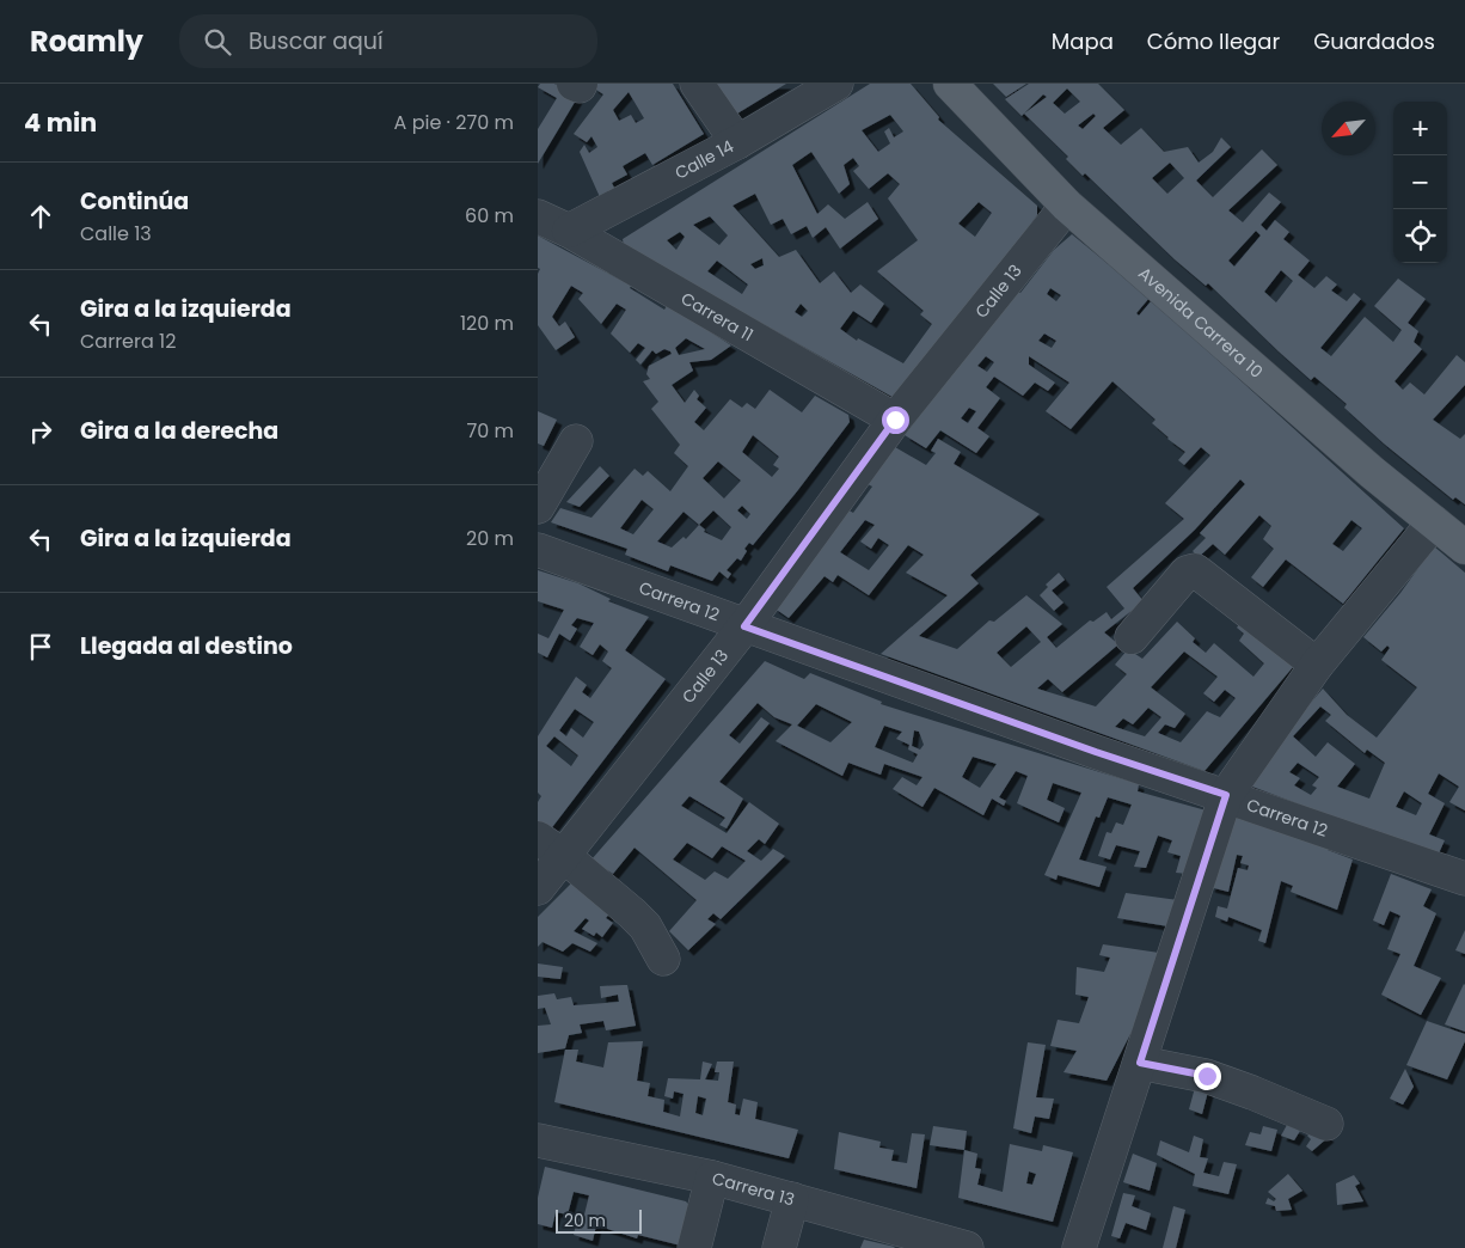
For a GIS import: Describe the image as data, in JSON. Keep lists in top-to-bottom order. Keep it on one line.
{"streets":{"main road":["Avenida Carrera 10"],"street":["Calle 14","Calle 13","Carrera 11","Carrera 12","Carrera 13"]},"crossings":[["Calle 14","Carrera 11"],["Calle 13","Carrera 11"],["Calle 13","Avenida Carrera 10"],["Calle 13","Carrera 12"]],"scale_bar":"20 m","north":"bottom left","page":{"header":"Roamly","search":"Buscar aquí","nav":["Mapa","Cómo llegar","Guardados"],"heading":["4 min","A pie · 270 m"],"map_buttons":["+","−"],"list":[["Continúa","Calle 13","60 m"],["Gira a la izquierda","Carrera 12","120 m"],["Gira a la derecha","70 m"],["Gira a la izquierda","20 m"],"Llegada al destino"],"scale":"20 m"}}
